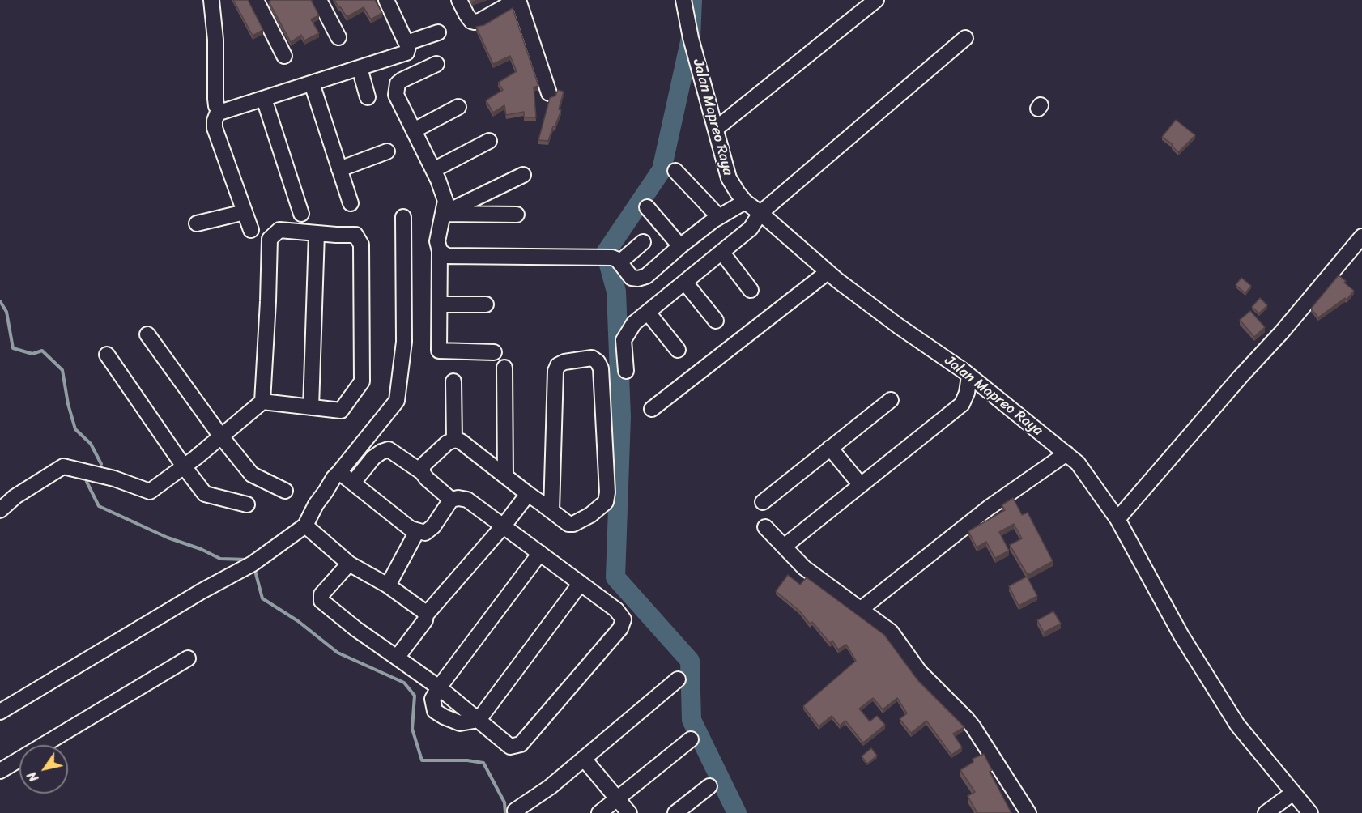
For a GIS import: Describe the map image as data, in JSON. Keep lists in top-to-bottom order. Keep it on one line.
{"streets":{"street":["Jalan Mapreo Raya"]},"north":"bottom left"}
